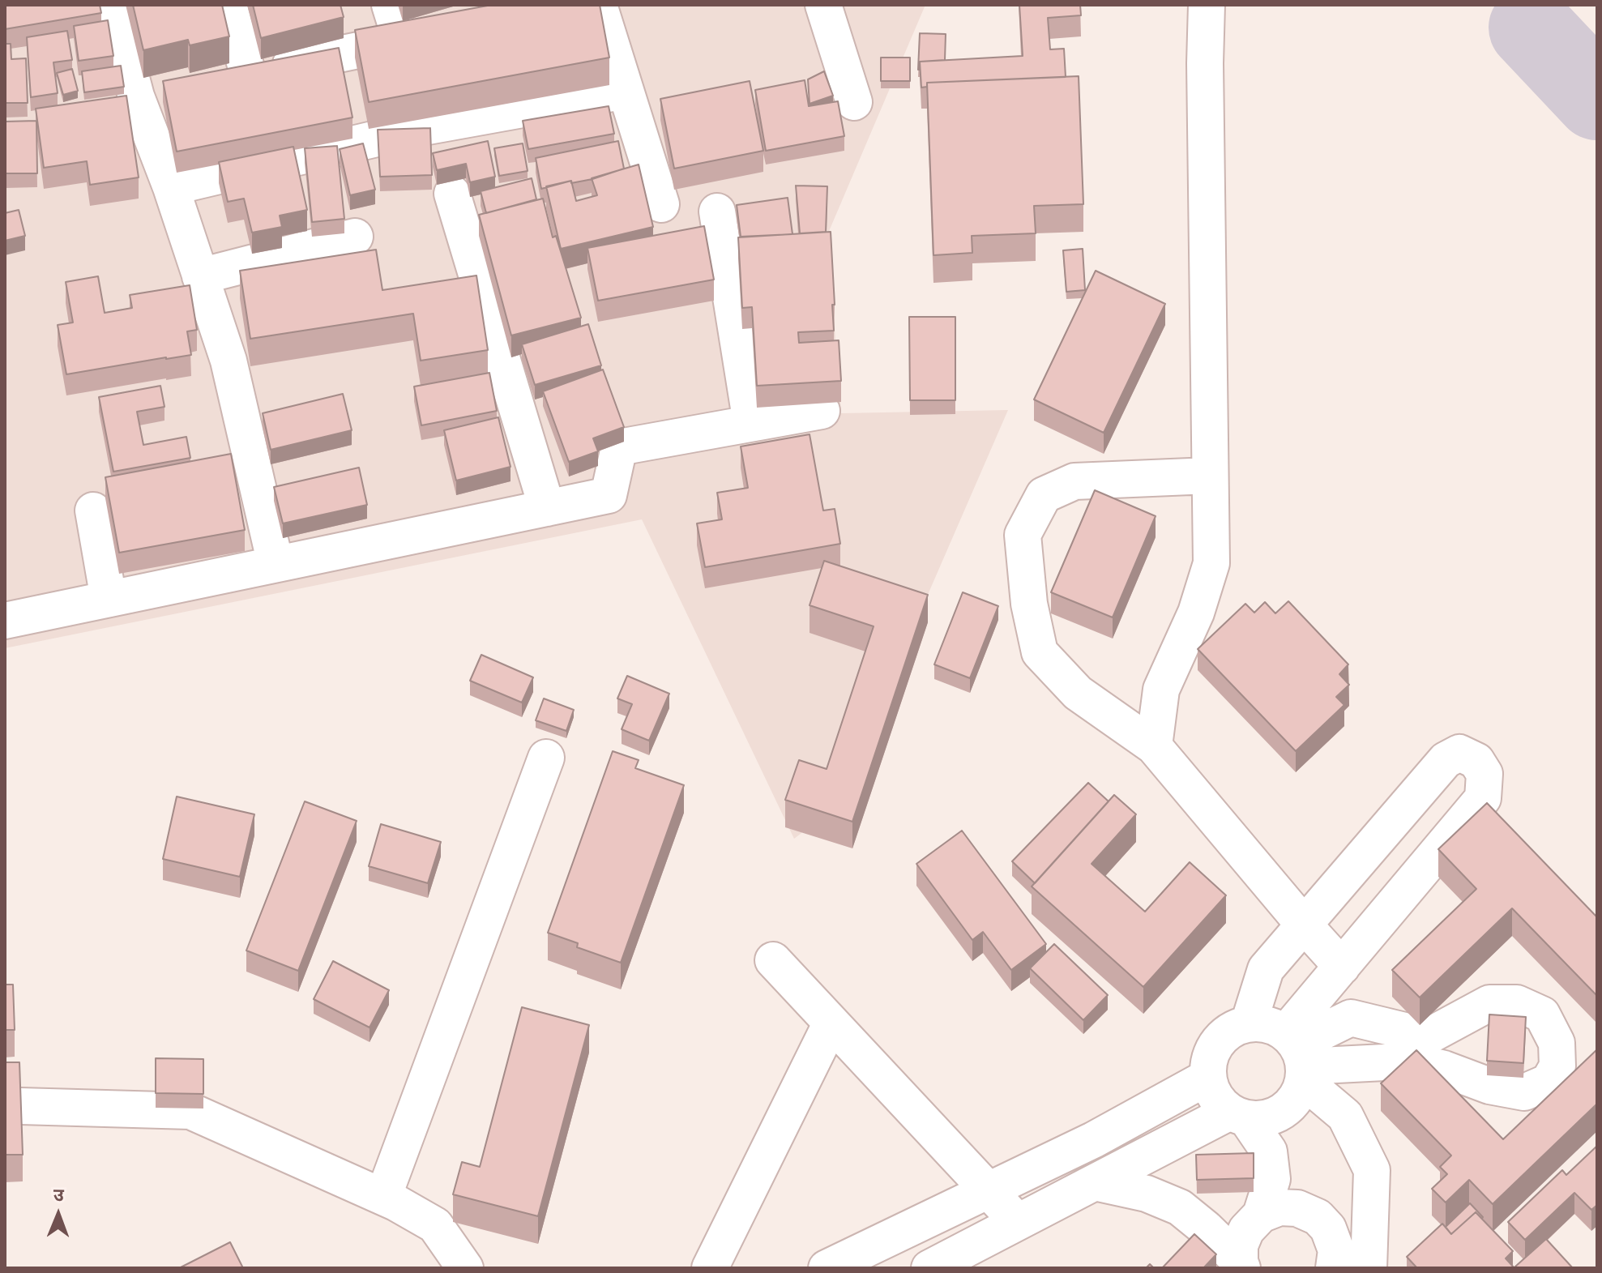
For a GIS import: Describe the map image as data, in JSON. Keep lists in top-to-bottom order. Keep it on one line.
{"north":"top"}
